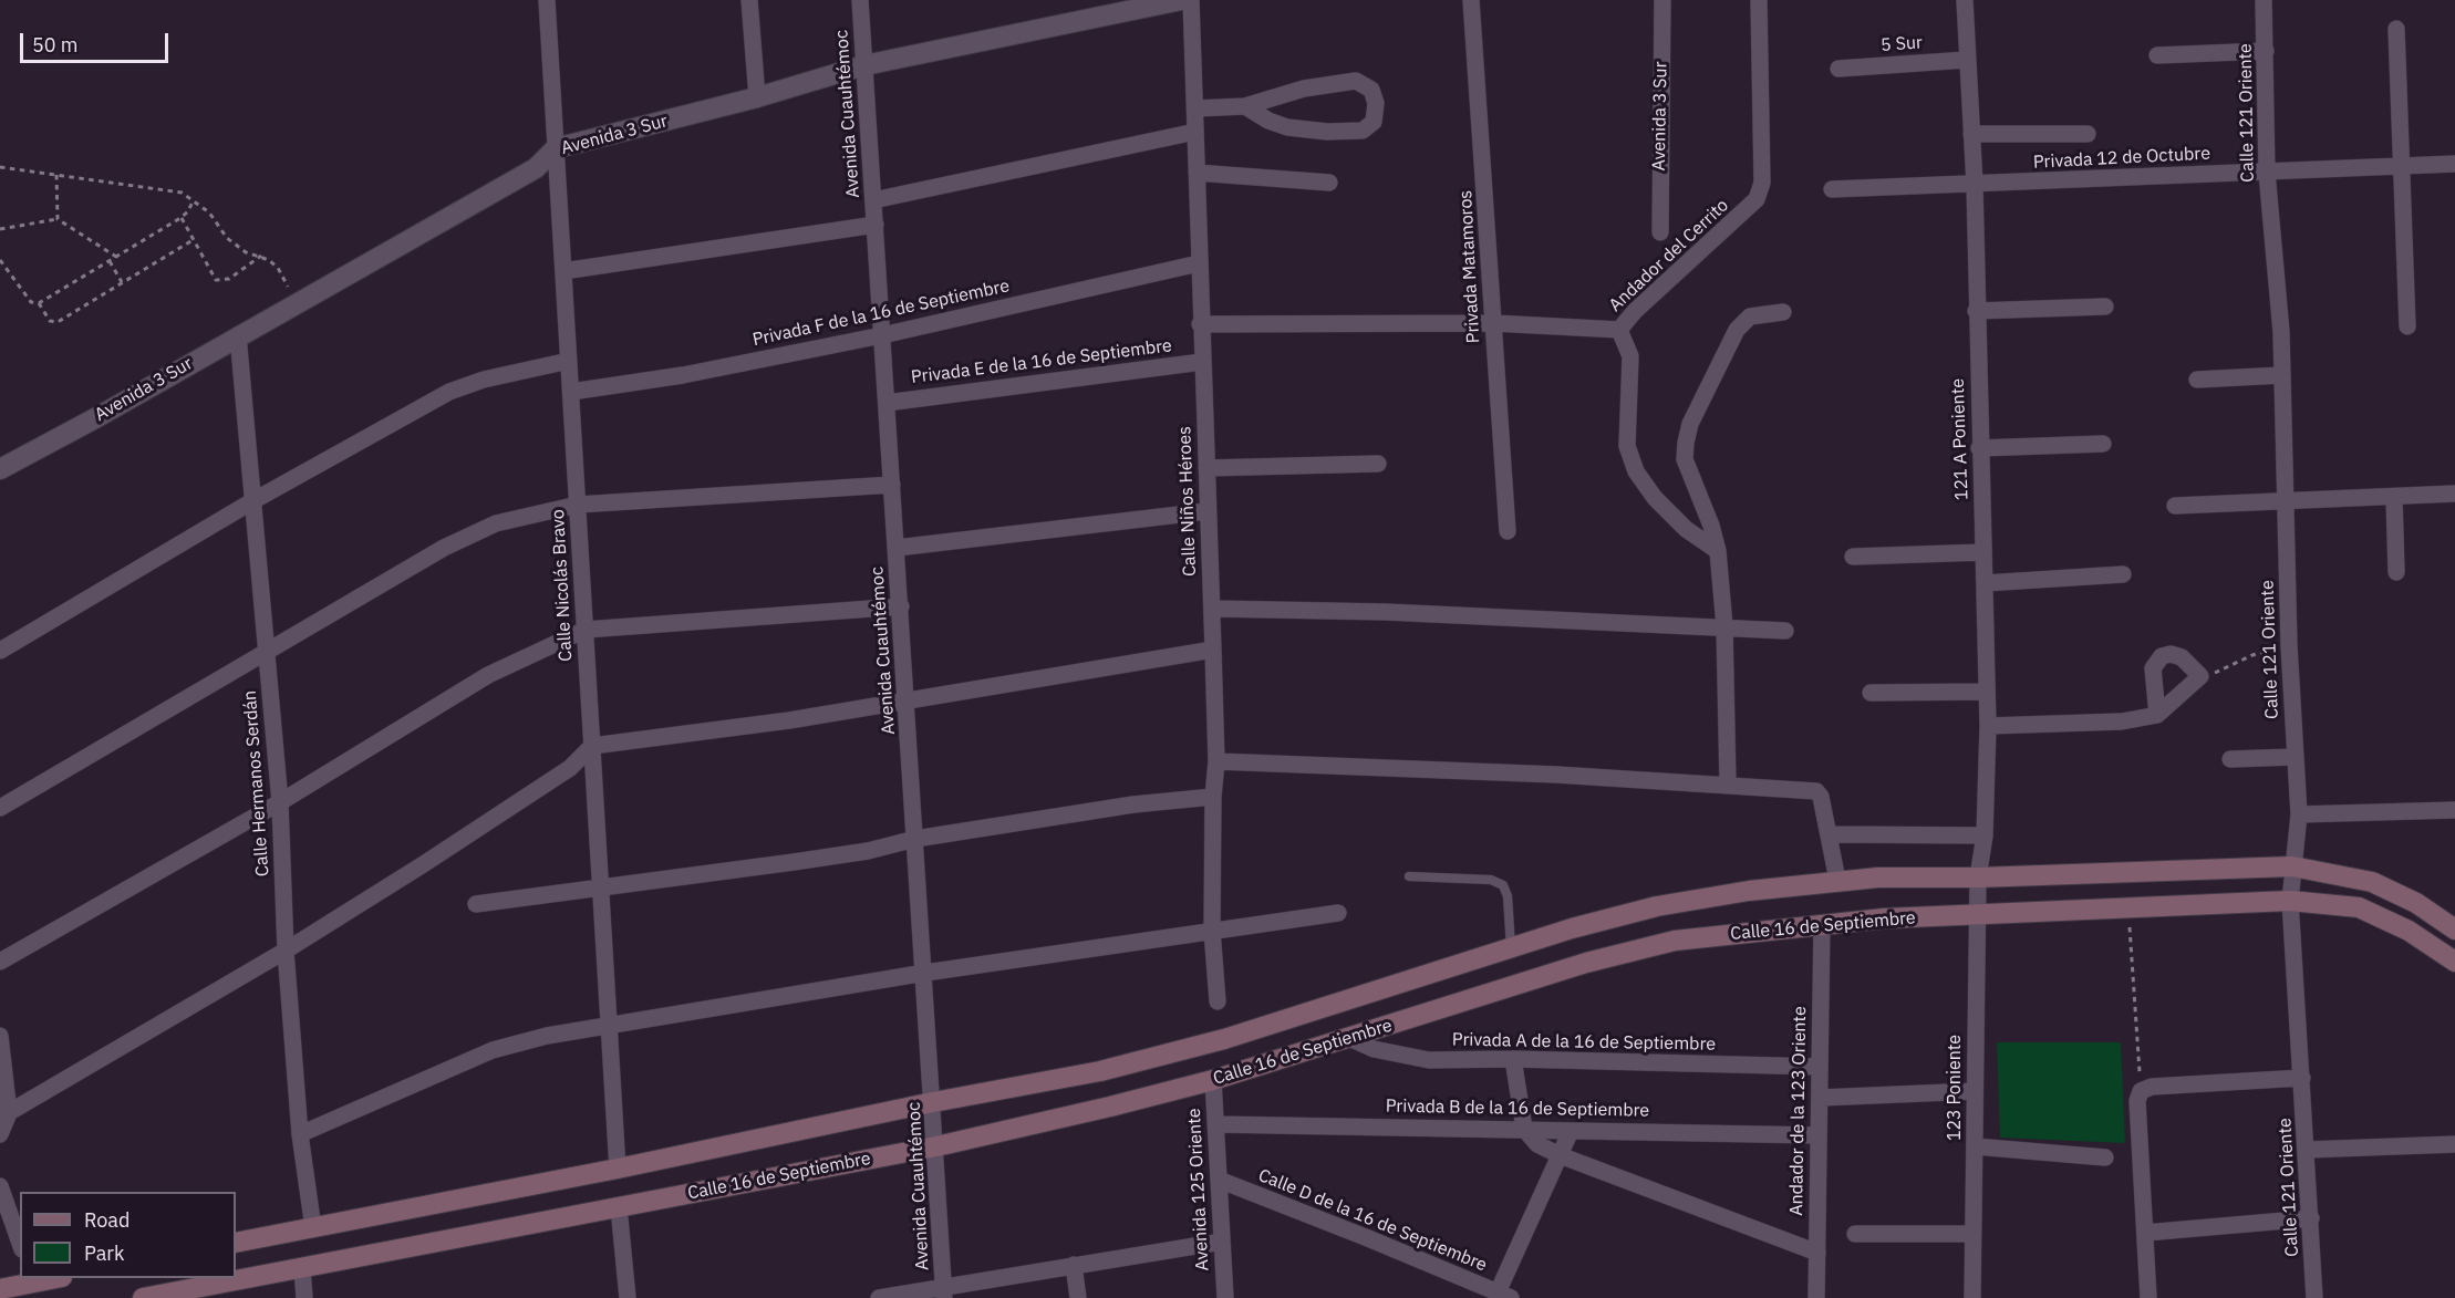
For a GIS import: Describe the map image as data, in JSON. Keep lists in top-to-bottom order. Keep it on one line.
{"streets":{"main road":["Calle 16 de Septiembre"],"street":["5 Sur","Calle 121 Oriente","Avenida Cuauhtémoc","Avenida 3 Sur","Privada 12 de Octubre","Andador del Cerrito","Privada Matamoros","Privada F de la 16 de Septiembre","Privada E de la 16 de Septiembre","121 A Poniente","Calle Niños Héroes","Calle Nicolás Bravo","Calle Hermanos Serdán","Privada A de la 16 de Septiembre","123 Poniente","Privada B de la 16 de Septiembre","Andador de la 123 Oriente","Avenida 125 Oriente","Calle D de la 16 de Septiembre"]},"crossings":[["5 Sur","121 A Poniente"],["Calle 121 Oriente","Privada 12 de Octubre"],["Calle 121 Oriente","Calle 16 de Septiembre"],["Avenida Cuauhtémoc","Avenida 3 Sur"],["Avenida Cuauhtémoc","Privada F de la 16 de Septiembre"],["Avenida Cuauhtémoc","Privada E de la 16 de Septiembre"],["Avenida Cuauhtémoc","Calle 16 de Septiembre"],["Avenida 3 Sur","Calle Nicolás Bravo"],["Avenida 3 Sur","Calle Hermanos Serdán"],["Privada 12 de Octubre","121 A Poniente"],["Privada F de la 16 de Septiembre","Calle Niños Héroes"],["Privada F de la 16 de Septiembre","Calle Nicolás Bravo"],["Privada E de la 16 de Septiembre","Calle Niños Héroes"],["121 A Poniente","Calle 16 de Septiembre"],["121 A Poniente","123 Poniente"],["Calle Nicolás Bravo","Calle 16 de Septiembre"],["Calle Hermanos Serdán","Calle 16 de Septiembre"],["Calle 16 de Septiembre","Privada A de la 16 de Septiembre"],["Calle 16 de Septiembre","123 Poniente"],["Calle 16 de Septiembre","Andador de la 123 Oriente"],["Calle 16 de Septiembre","Avenida 125 Oriente"],["Privada A de la 16 de Septiembre","Andador de la 123 Oriente"],["Privada B de la 16 de Septiembre","Andador de la 123 Oriente"],["Privada B de la 16 de Septiembre","Avenida 125 Oriente"],["Avenida 125 Oriente","Calle D de la 16 de Septiembre"]],"legend":["Road","Park"],"scale_bar":"50 m"}
